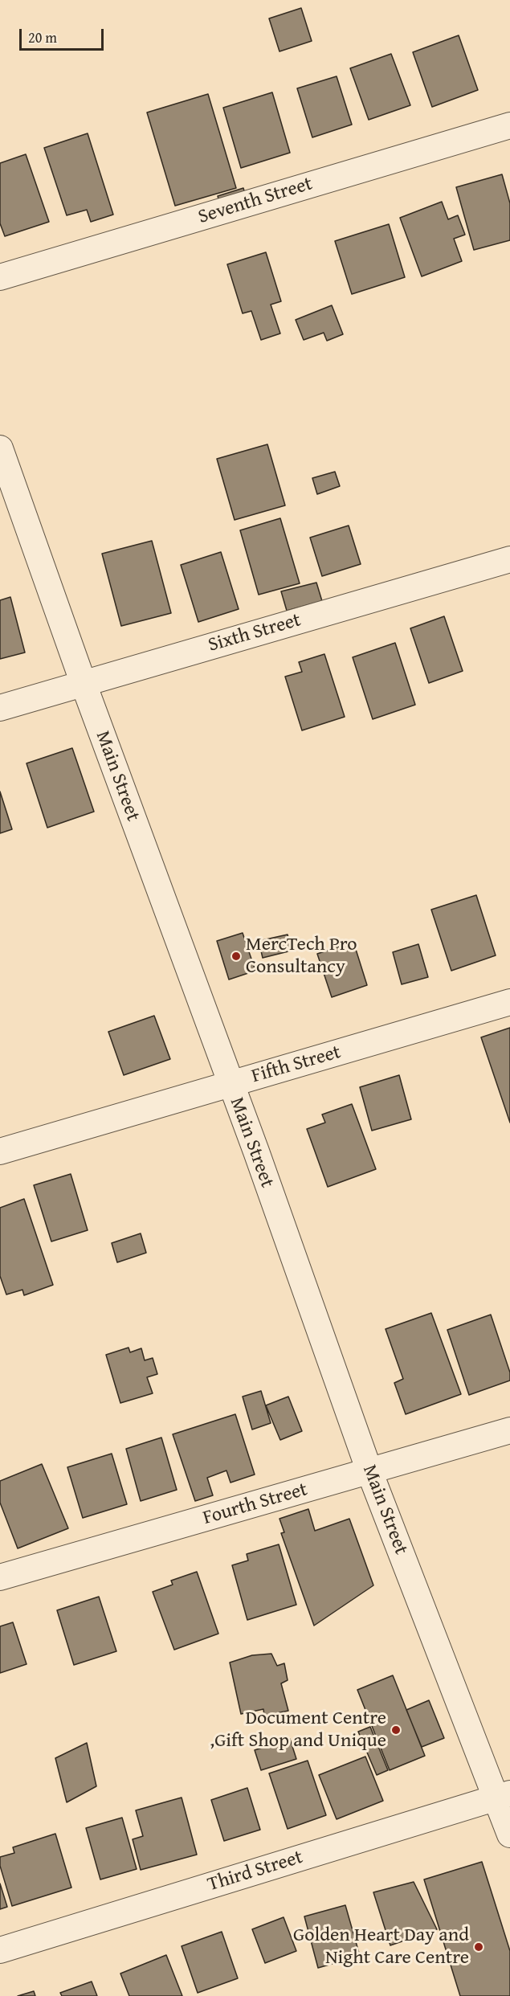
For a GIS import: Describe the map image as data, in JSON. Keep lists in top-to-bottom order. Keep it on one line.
{"streets":{"street":["Seventh Street","Sixth Street","Main Street","Fifth Street","Fourth Street","Third Street"]},"crossings":[["Sixth Street","Main Street"],["Main Street","Fifth Street"],["Main Street","Fourth Street"],["Main Street","Third Street"]],"places":["MercTech Pro Consultancy","Document Centre ,Gift Shop and Unique","Golden Heart Day and Night Care Centre"],"scale_bar":"20 m"}
